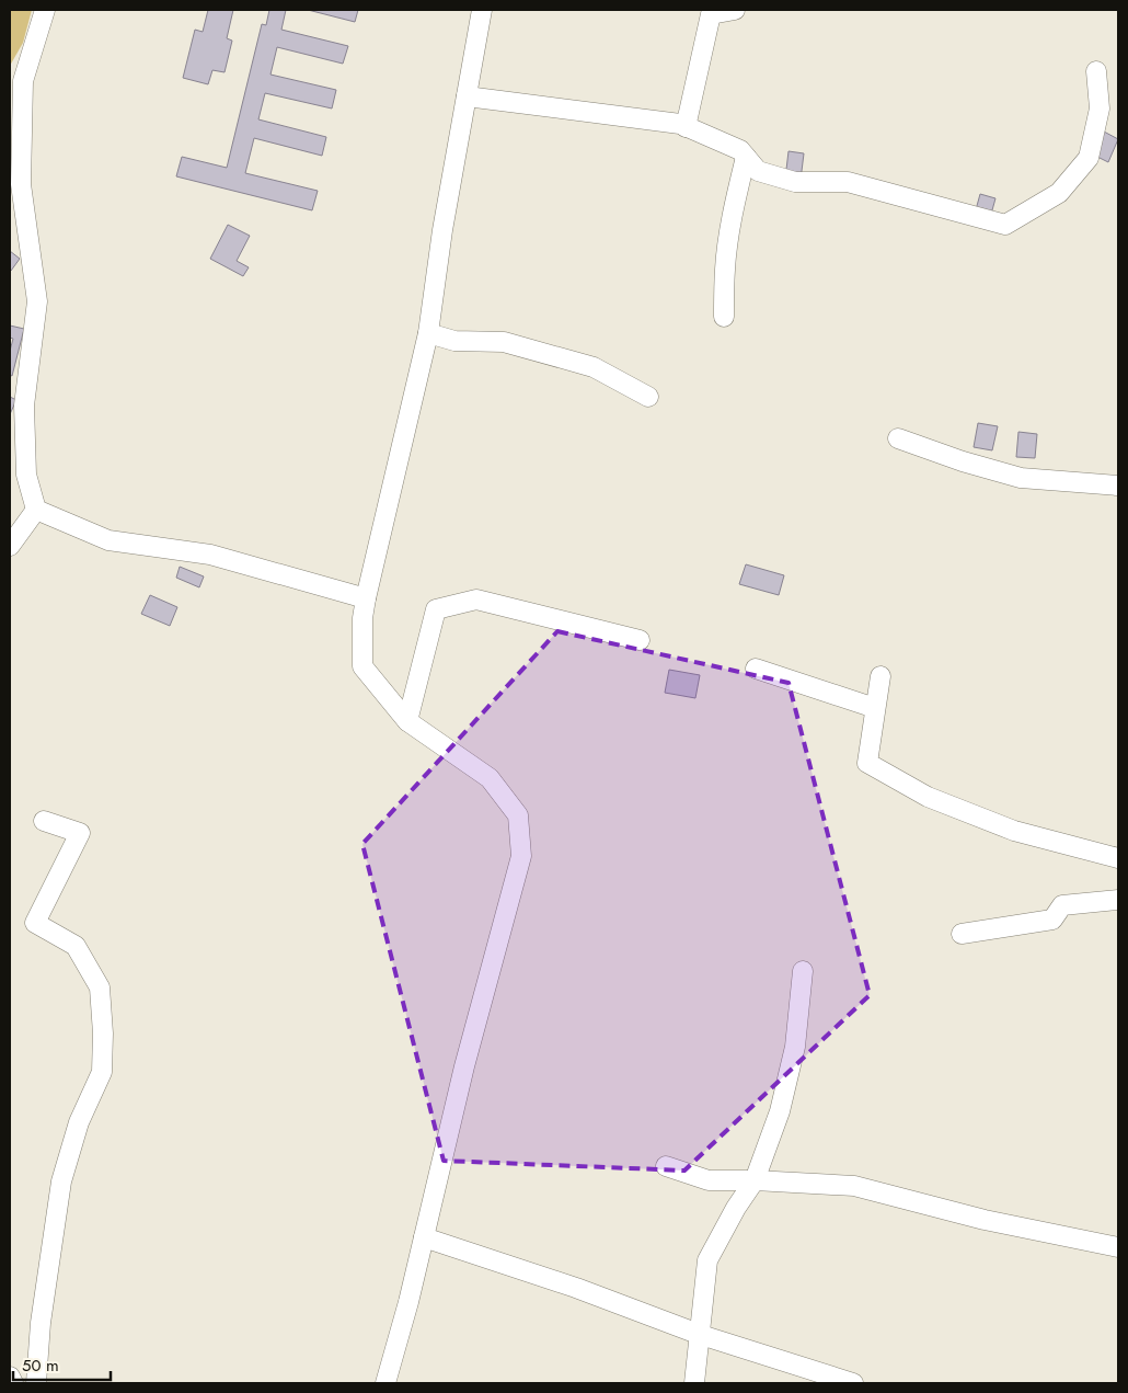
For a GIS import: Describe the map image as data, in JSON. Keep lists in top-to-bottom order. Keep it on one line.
{"scale_bar":"50 m"}
